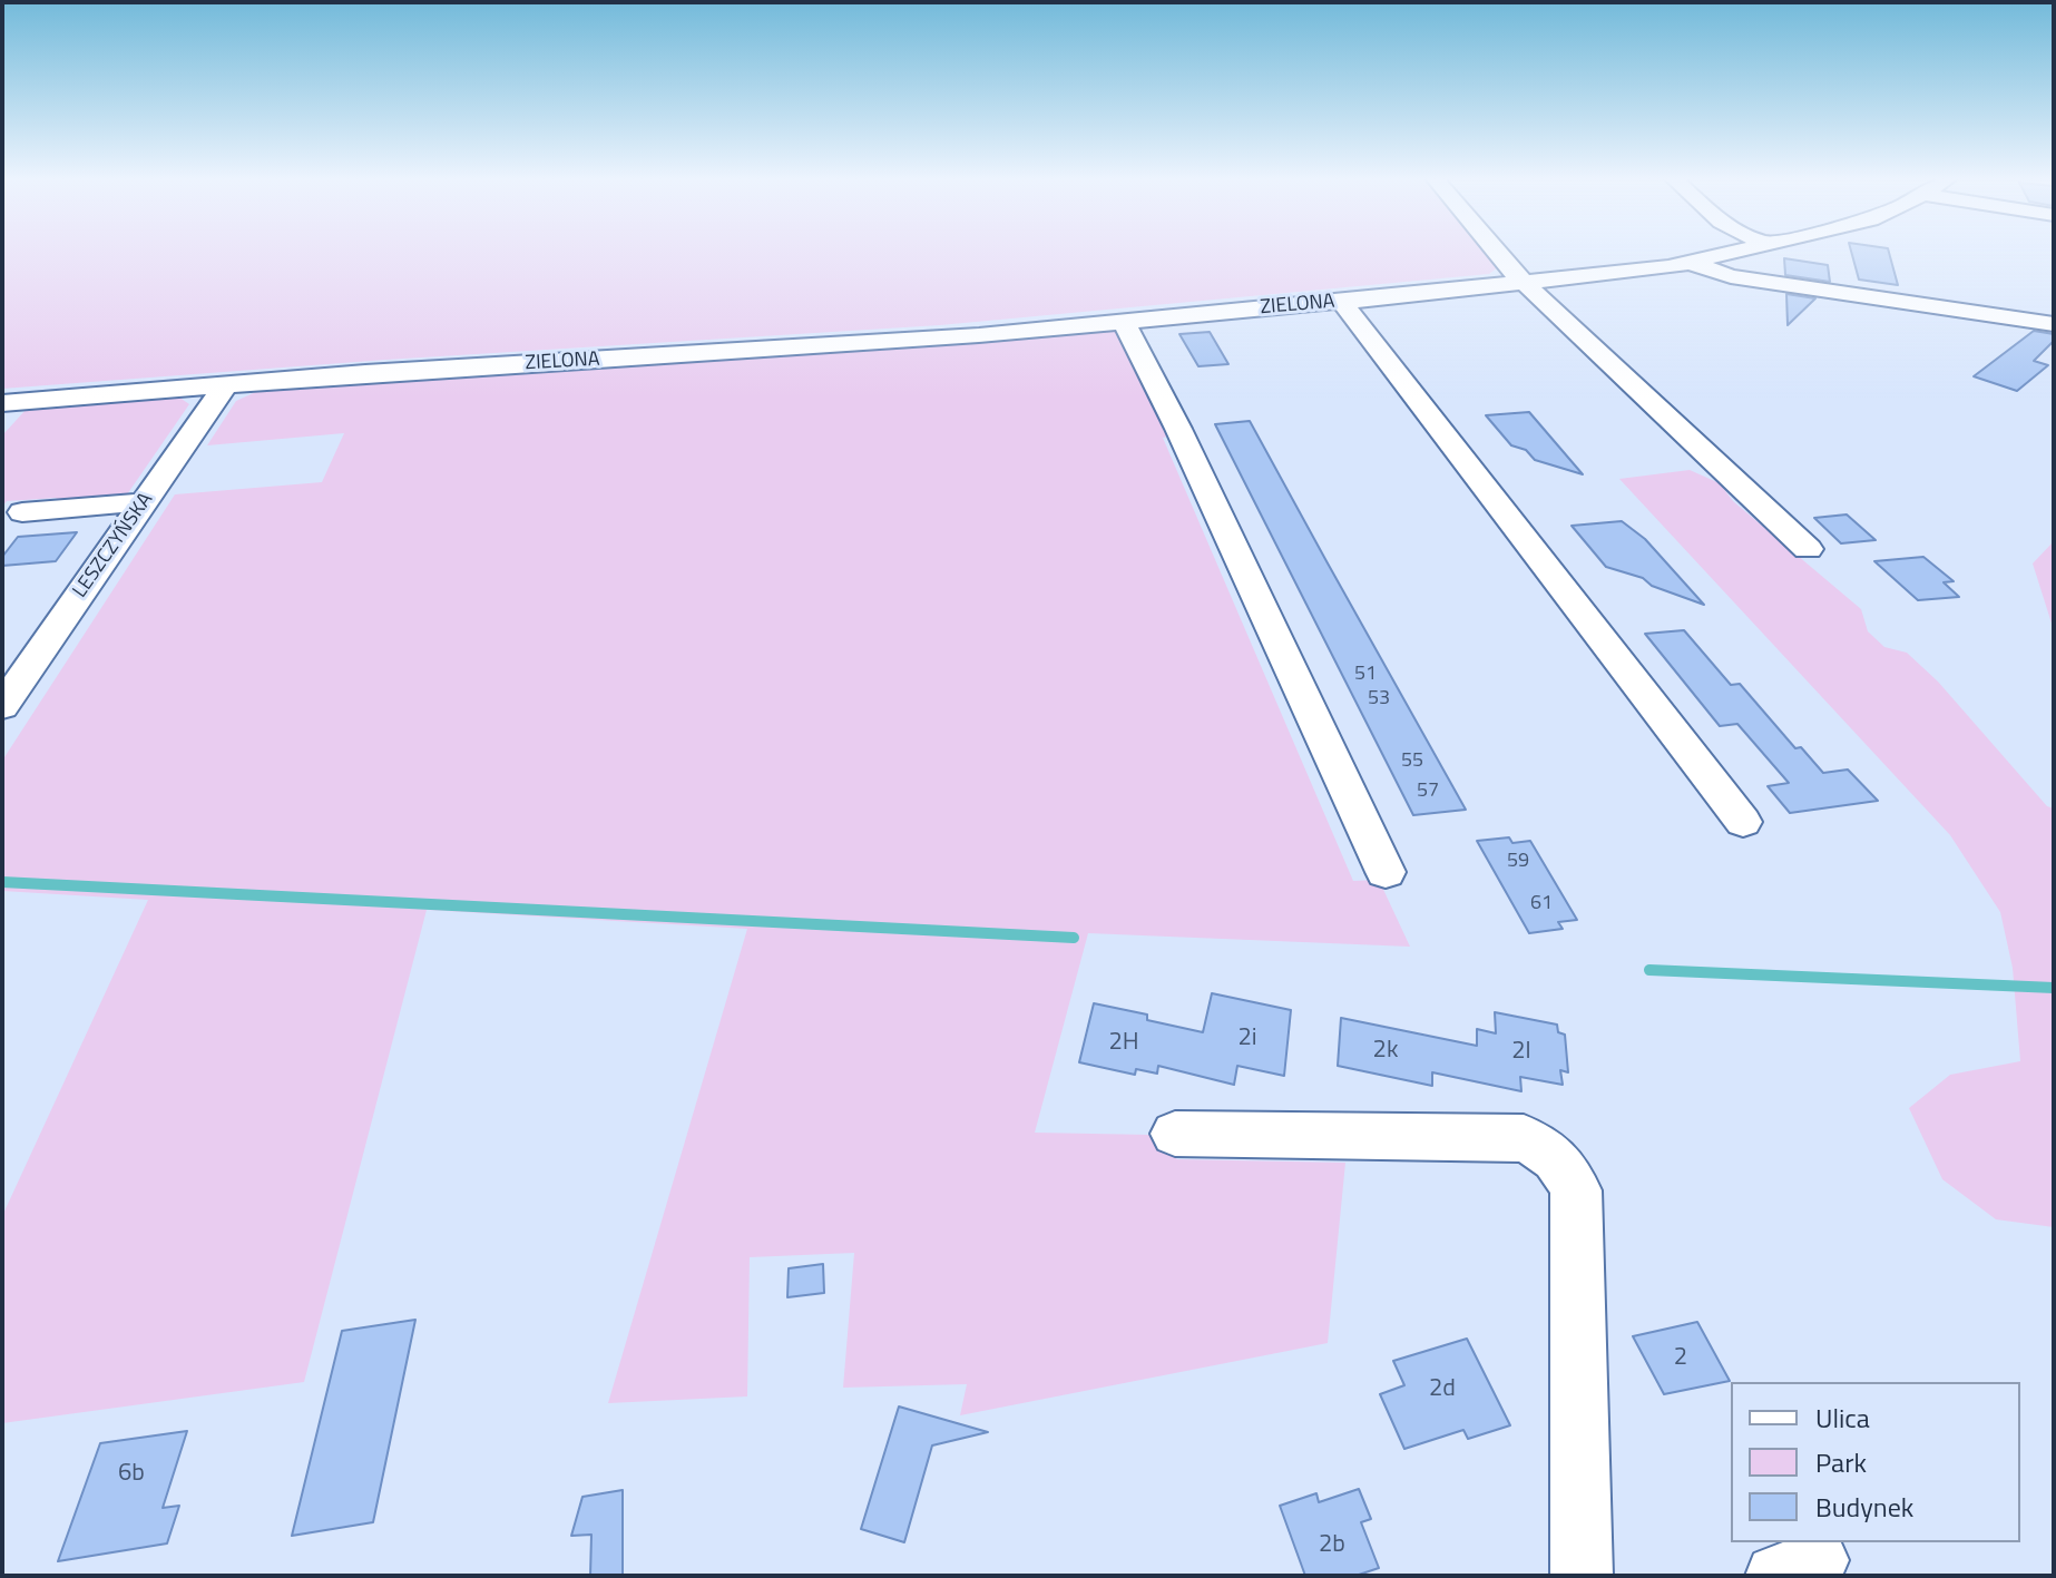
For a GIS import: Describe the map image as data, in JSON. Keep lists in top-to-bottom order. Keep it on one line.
{"streets":{"street":["ZIELONA","LESZCZYŃSKA"]},"crossings":[["ZIELONA","LESZCZYŃSKA"]],"house_numbers":["51","53","55","57","59","61","2i","2H","2k","2l","2","2d","6b","2b"],"legend":["Ulica","Park","Budynek"]}
